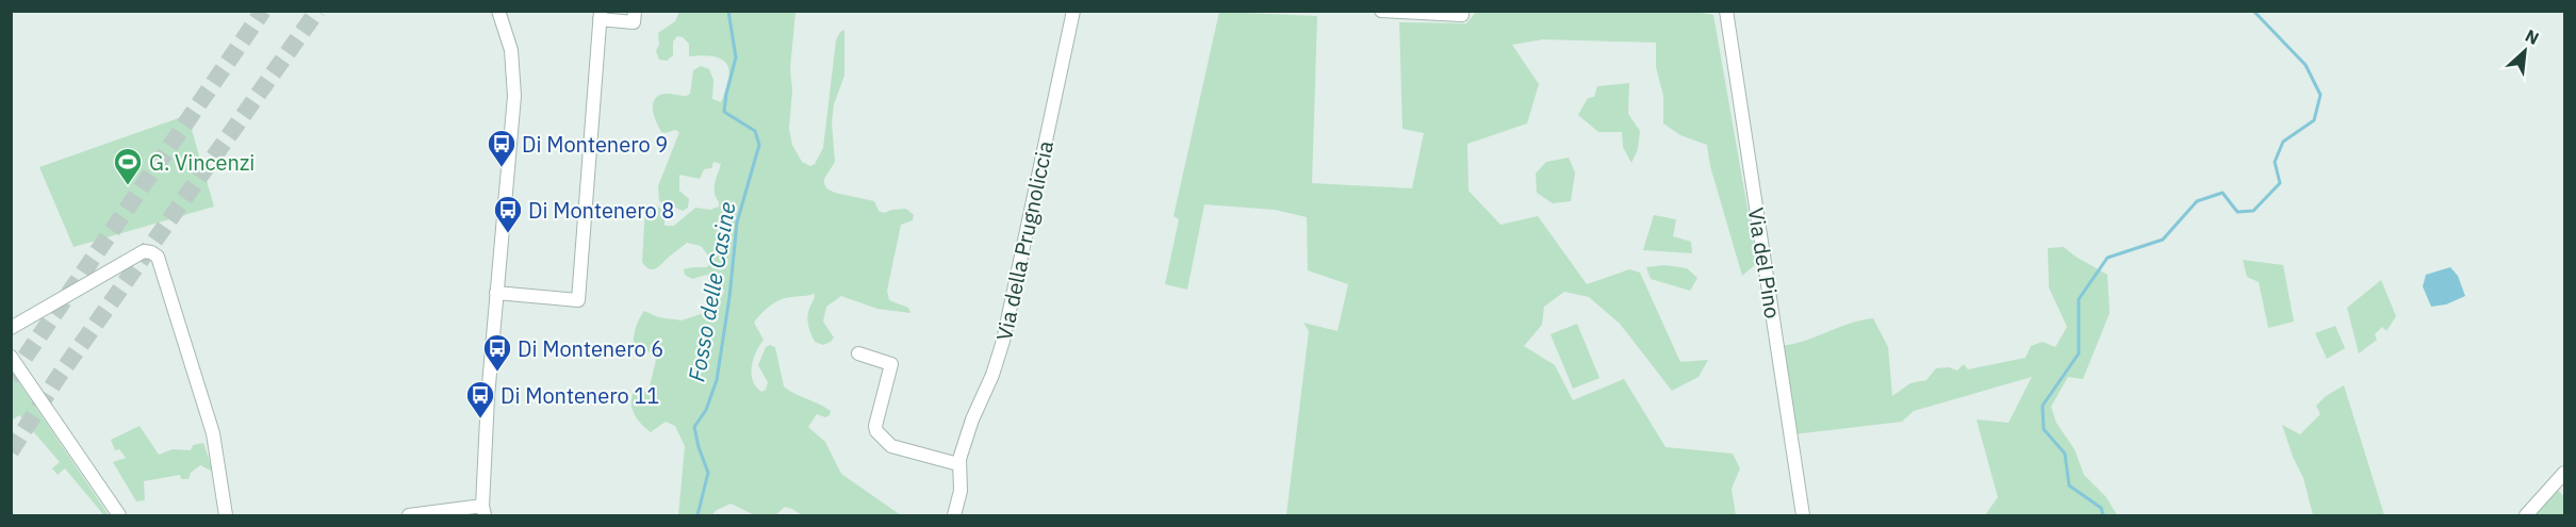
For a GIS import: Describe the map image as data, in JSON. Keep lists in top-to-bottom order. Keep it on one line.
{"streets":{"street":["Via della Prugnoliccia","Via del Pino"]},"water":["Fosso delle Casine"],"places":{"bus stop":["Di Montenero 9","Di Montenero 8","Di Montenero 6","Di Montenero 11"],"sports":["G. Vincenzi"]},"north":"top right"}
